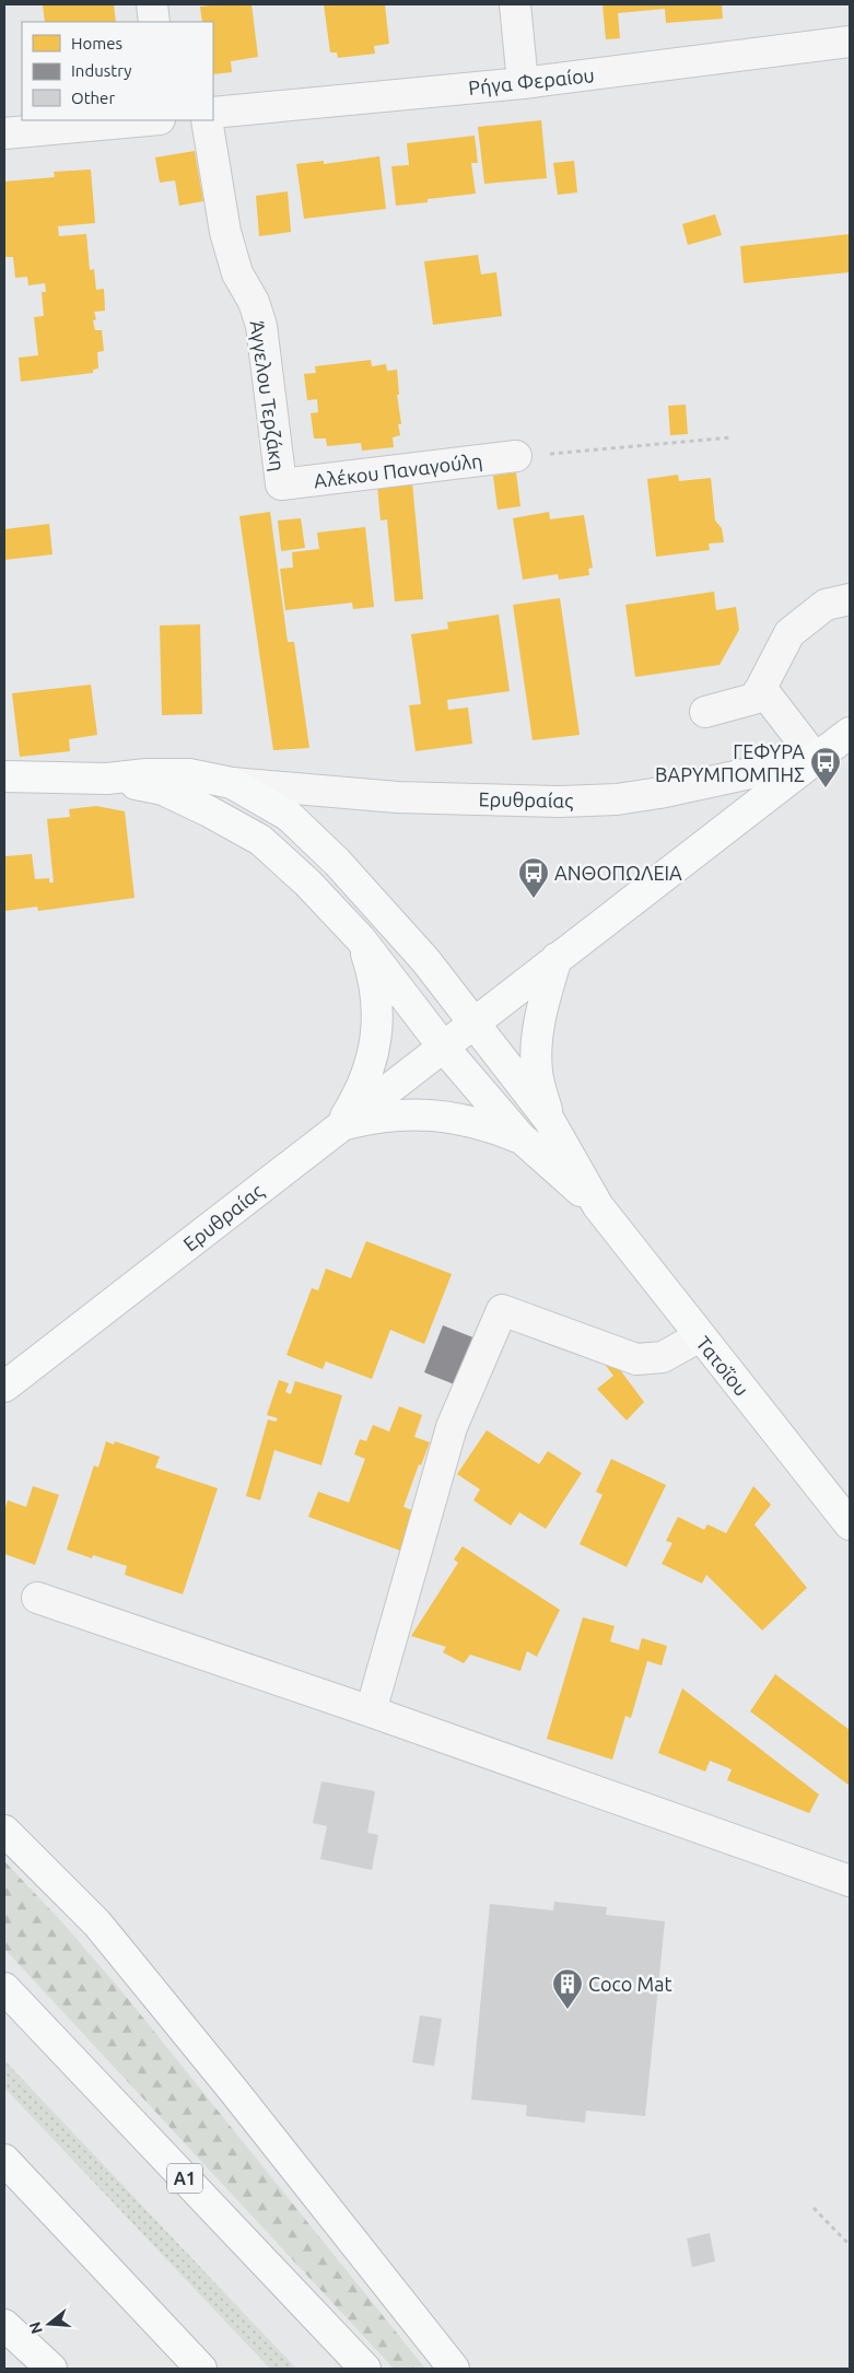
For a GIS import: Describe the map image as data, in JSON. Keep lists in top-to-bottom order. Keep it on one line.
{"streets":{"main road":["Ερυθραίας","Τατοΐου","Α1"],"street":["Ρήγα Φεραίου","Άγγελου Τερζάκη","Αλέκου Παναγούλη"]},"crossings":[["Άγγελου Τερζάκη","Αλέκου Παναγούλη"],["Ερυθραίας","Τατοΐου"]],"places":{"bus stop":["ΓΕΦΥΡΑ ΒΑΡΥΜΠΟΜΠΗΣ","ΑΝΘΟΠΩΛΕΙΑ"],"building":["Coco Mat"]},"legend":["Homes","Industry","Other"],"north":"left"}
